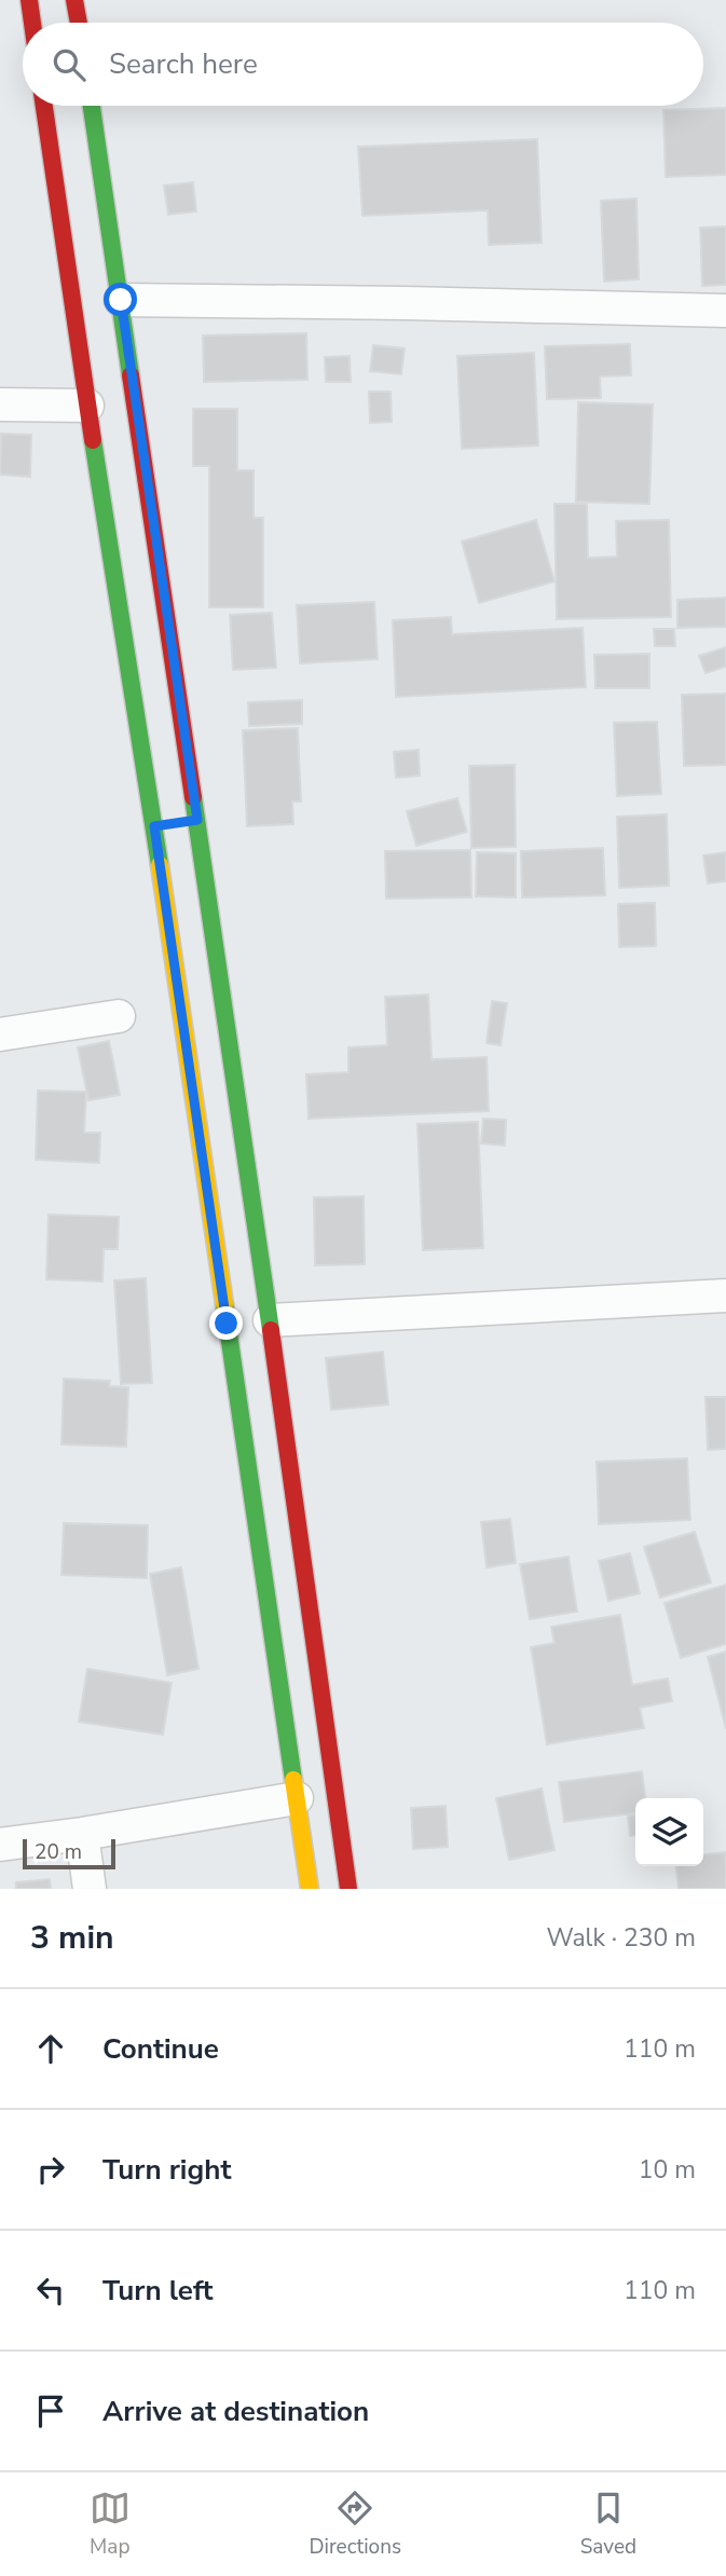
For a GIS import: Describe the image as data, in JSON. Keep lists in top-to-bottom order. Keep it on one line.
{"scale_bar":"20 m","page":{"search":"Search here","scale":"20 m","heading":["3 min","Walk · 230 m"],"list":[["Continue","110 m"],["Turn right","10 m"],["Turn left","110 m"],"Arrive at destination"],"nav":["Map","Directions","Saved"]}}
